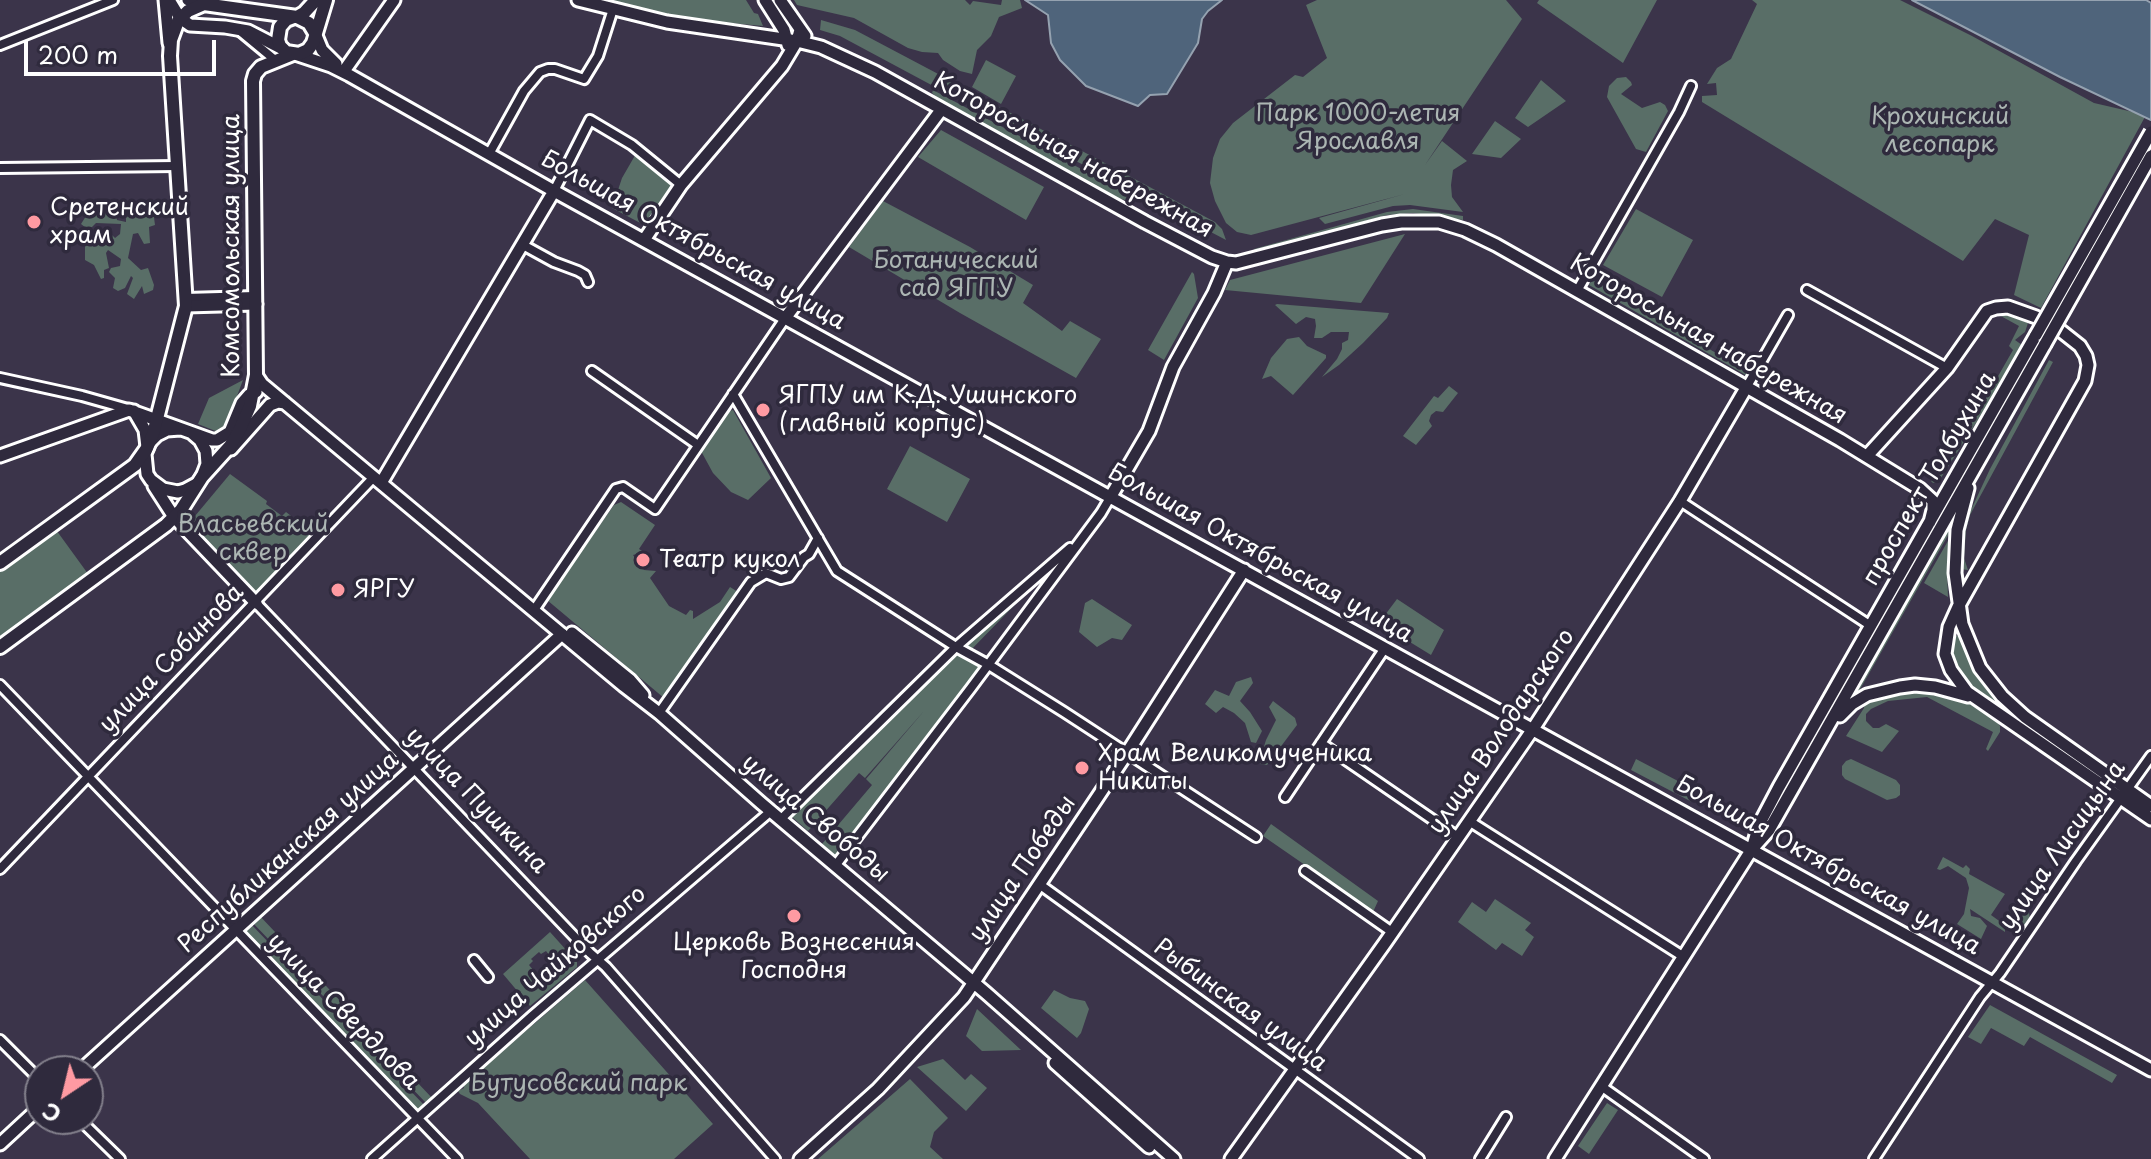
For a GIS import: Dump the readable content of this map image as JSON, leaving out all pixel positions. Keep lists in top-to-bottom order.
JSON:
{
  "streets": {
    "main road": [
      "Которосльная набережная",
      "Большая Октябрьская улица",
      "Комсомольская улица",
      "проспект Толбухина",
      "улица Собинова",
      "улица Володарского",
      "улица Пушкина",
      "улица Свободы",
      "Республиканская улица",
      "улица Победы",
      "улица Чайковского"
    ],
    "street": ["улица Лисицына", "Рыбинская улица", "улица Свердлова"]
  },
  "crossings": [
    ["Которосльная набережная", "улица Володарского"],
    ["Которосльная набережная", "улица Чайковского"],
    ["Большая Октябрьская улица", "Комсомольская улица"],
    ["Большая Октябрьская улица", "проспект Толбухина"],
    ["Большая Октябрьская улица", "улица Собинова"],
    ["Большая Октябрьская улица", "улица Володарского"],
    ["Большая Октябрьская улица", "улица Лисицына"],
    ["Большая Октябрьская улица", "улица Победы"],
    ["Большая Октябрьская улица", "улица Чайковского"],
    ["Комсомольская улица", "улица Пушкина"],
    ["Комсомольская улица", "улица Свободы"],
    ["улица Собинова", "улица Пушкина"],
    ["улица Собинова", "улица Свободы"],
    ["улица Собинова", "улица Свердлова"],
    ["улица Володарского", "Рыбинская улица"],
    ["улица Пушкина", "Республиканская улица"],
    ["улица Пушкина", "улица Чайковского"],
    ["улица Свободы", "Республиканская улица"],
    ["улица Свободы", "улица Победы"],
    ["улица Свободы", "улица Чайковского"],
    ["Республиканская улица", "улица Свердлова"],
    ["улица Победы", "Рыбинская улица"],
    ["улица Чайковского", "улица Свердлова"]
  ],
  "parks": [
    "Парк 1000-летия Ярославля",
    "Крохинский лесопарк",
    "Ботанический сад ЯГПУ",
    "Власьевский сквер",
    "Бутусовский парк"
  ],
  "places": [
    "Сретенский храм",
    "ЯГПУ им К.Д. Ушинского (главный корпус)",
    "Театр кукол",
    "ЯРГУ",
    "Храм Великомученика Никиты",
    "Церковь Вознесения Господня"
  ],
  "scale_bar": "200 m",
  "north": "bottom left"
}
